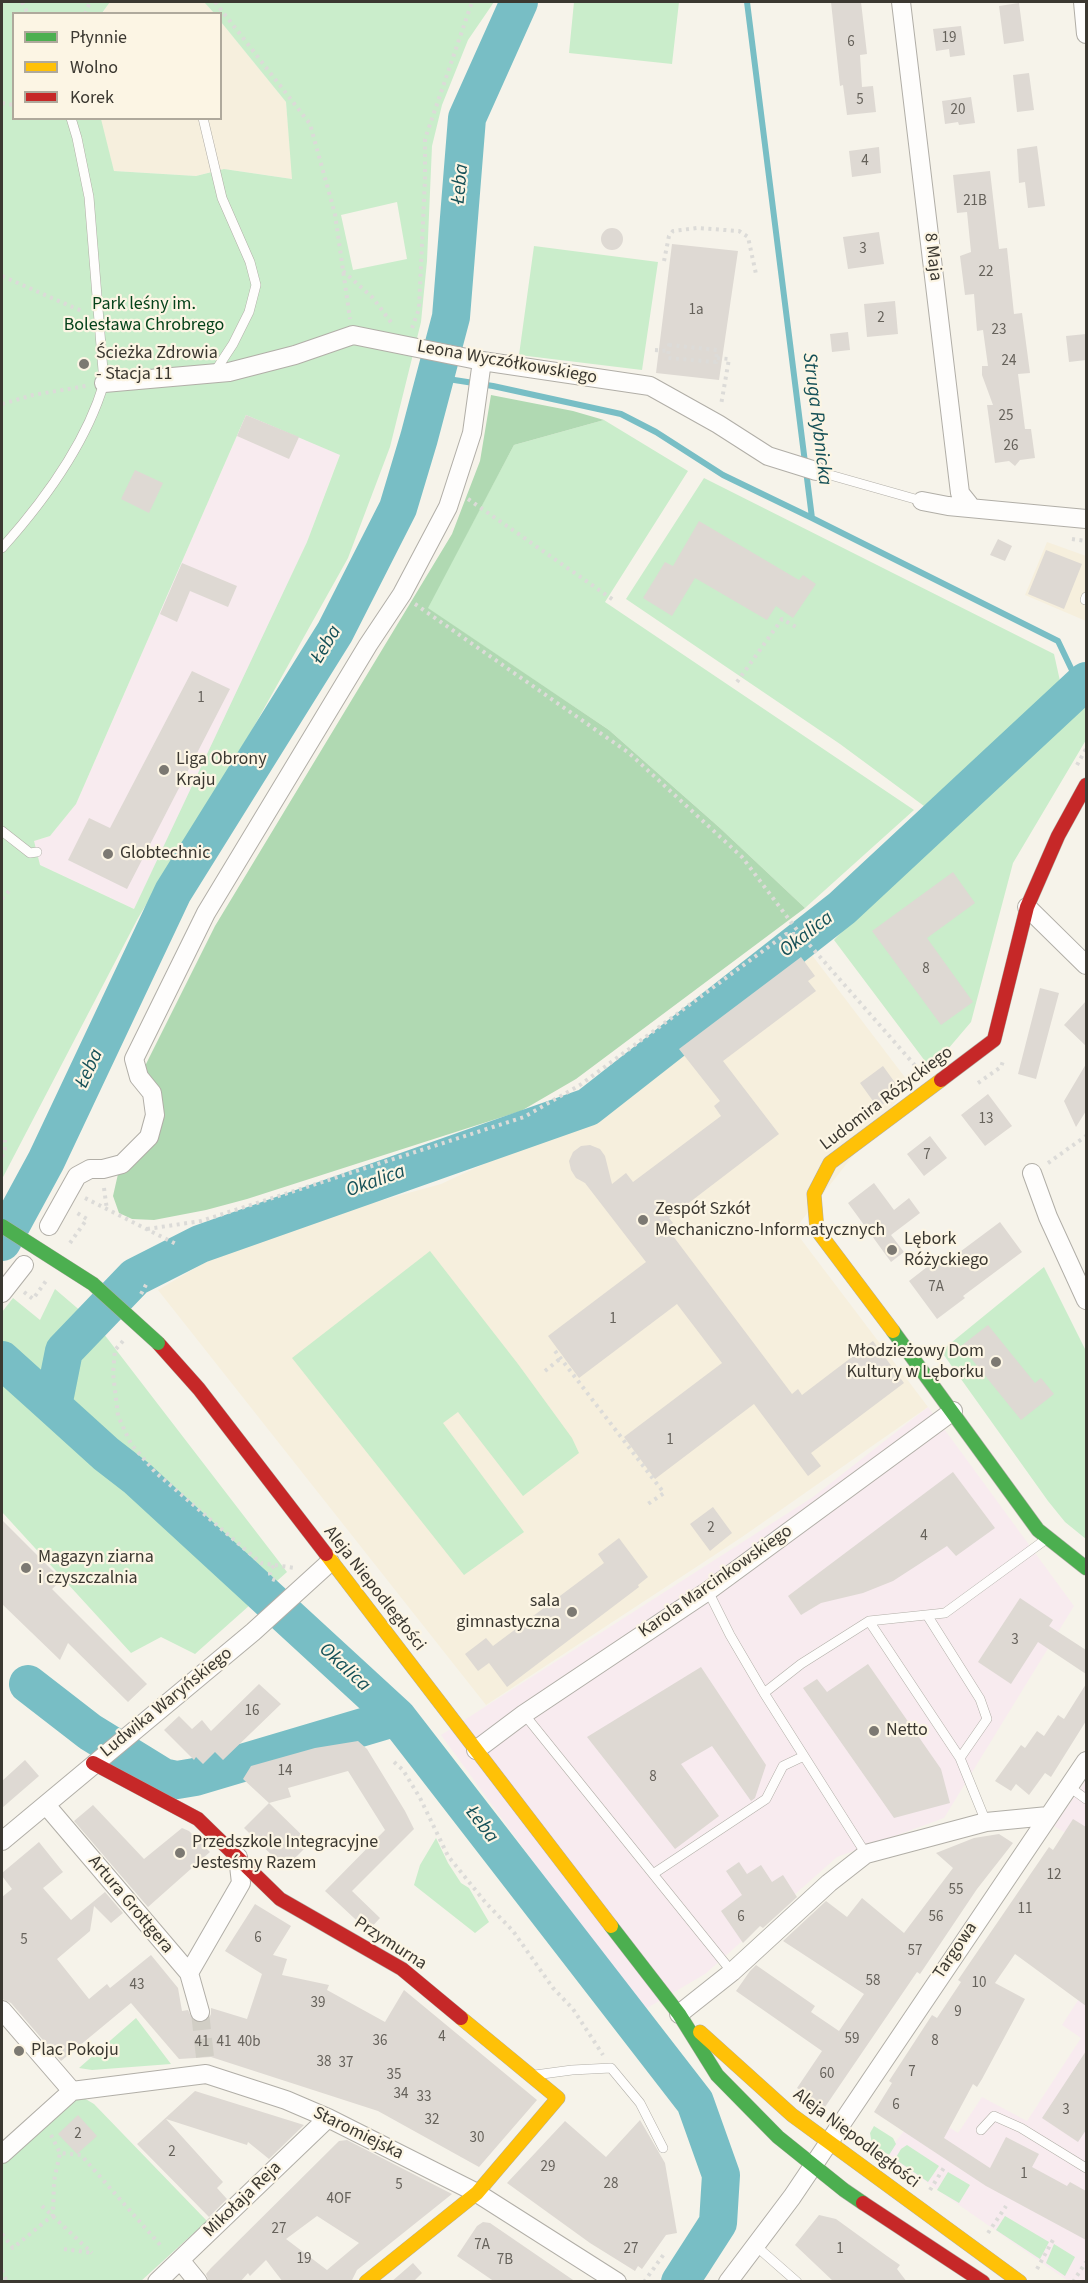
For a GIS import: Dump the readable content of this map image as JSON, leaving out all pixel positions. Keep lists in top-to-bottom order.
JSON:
{
  "streets": {
    "main road": ["Ludomira Różyckiego", "Aleja Niepodległości", "Przymurna"],
    "street": [
      "8 Maja",
      "Leona Wyczółkowskiego",
      "Karola Marcinkowskiego",
      "Ludwika Waryńskiego",
      "Artura Grottgera",
      "Targowa",
      "Staromiejska",
      "Mikołaja Reja"
    ]
  },
  "crossings": [
    ["8 Maja", "Leona Wyczółkowskiego"],
    ["Ludomira Różyckiego", "Karola Marcinkowskiego"],
    ["Karola Marcinkowskiego", "Aleja Niepodległości"],
    ["Aleja Niepodległości", "Ludwika Waryńskiego"],
    ["Aleja Niepodległości", "Targowa"],
    ["Ludwika Waryńskiego", "Artura Grottgera"],
    ["Ludwika Waryńskiego", "Przymurna"],
    ["Przymurna", "Staromiejska"],
    ["Staromiejska", "Mikołaja Reja"]
  ],
  "water": ["Łeba", "Struga Rybnicka", "Okalica"],
  "parks": ["Park leśny im. Bolesława Chrobrego"],
  "places": [
    "Ścieżka Zdrowia - Stacja 11",
    "Liga Obrony Kraju",
    "Globtechnic",
    "Zespół Szkół Mechaniczno-Informatycznych",
    "Lębork Różyckiego",
    "Młodzieżowy Dom Kultury w Lęborku",
    "Magazyn ziarna i czyszczalnia",
    "sala gimnastyczna",
    "Netto",
    "Przedszkole Integracyjne Jesteśmy Razem",
    "Plac Pokoju"
  ],
  "house_numbers": [
    "19",
    "6",
    "5",
    "20",
    "4",
    "21B",
    "3",
    "22",
    "1a",
    "2",
    "23",
    "24",
    "25",
    "26",
    "1",
    "8",
    "13",
    "7",
    "7A",
    "1",
    "1",
    "2",
    "4",
    "3",
    "16",
    "14",
    "8",
    "12",
    "55",
    "11",
    "6",
    "56",
    "6",
    "5",
    "57",
    "58",
    "10",
    "43",
    "39",
    "9",
    "4",
    "59",
    "36",
    "8",
    "41",
    "41",
    "40b",
    "38",
    "37",
    "7",
    "60",
    "35",
    "34",
    "33",
    "6",
    "3",
    "32",
    "2",
    "30",
    "2",
    "29",
    "1",
    "28",
    "5",
    "4OF",
    "27",
    "7A",
    "27",
    "1",
    "19",
    "7B"
  ],
  "legend": ["Płynnie", "Wolno", "Korek"]
}
